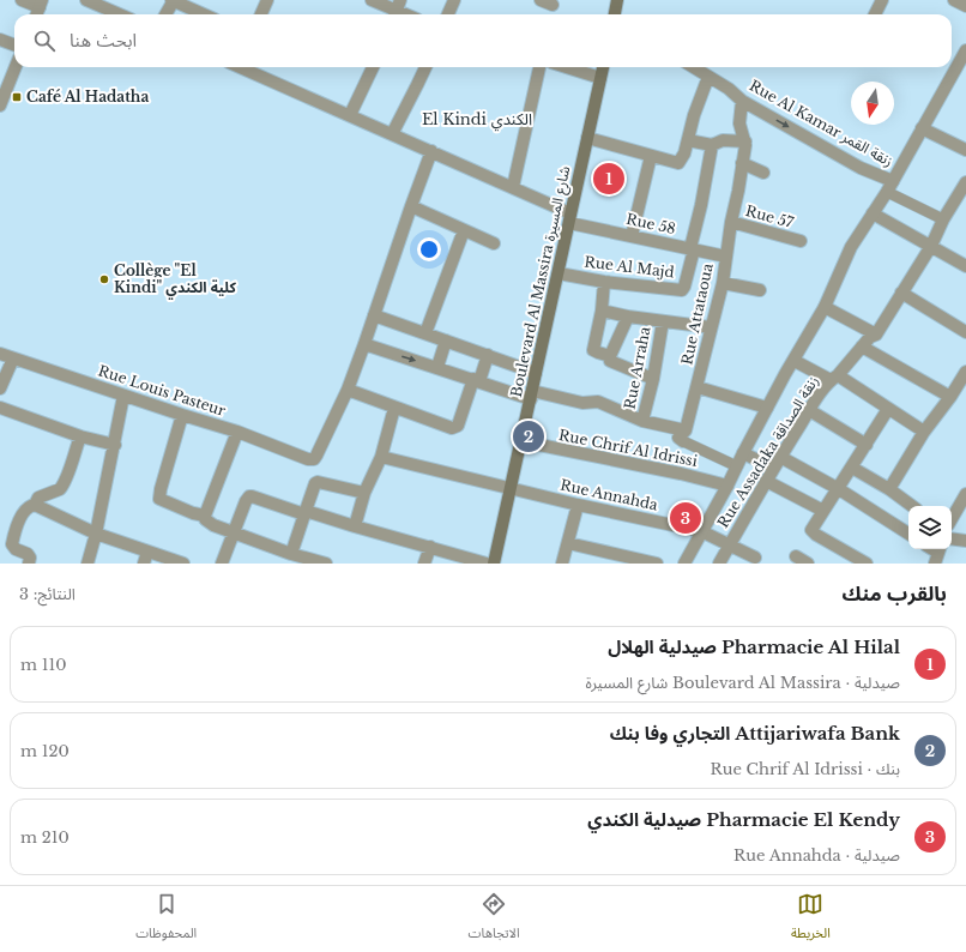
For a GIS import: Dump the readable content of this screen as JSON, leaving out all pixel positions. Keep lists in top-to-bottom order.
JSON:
{
  "streets": {
    "main road": ["Boulevard Al Massira شارع المسيرة"],
    "street": [
      "Rue Al Kamar زنقة القمر",
      "Rue 57",
      "Rue 58",
      "Rue Al Majd",
      "Rue Attataoua",
      "Rue Arraha",
      "Rue Louis Pasteur",
      "Rue Chrif Al Idrissi",
      "Rue Assadaka زنقة الصداقة",
      "Rue Annahda"
    ]
  },
  "crossings": [
    ["Rue Al Kamar زنقة القمر", "Rue Attataoua"],
    ["Rue 57", "Rue Attataoua"],
    ["Rue 58", "Rue Al Majd"],
    ["Rue 58", "Boulevard Al Massira شارع المسيرة"],
    ["Rue 58", "Rue Attataoua"],
    ["Rue Al Majd", "Boulevard Al Massira شارع المسيرة"],
    ["Boulevard Al Massira شارع المسيرة", "Rue Arraha"],
    ["Boulevard Al Massira شارع المسيرة", "Rue Chrif Al Idrissi"],
    ["Boulevard Al Massira شارع المسيرة", "Rue Annahda"],
    ["Rue Attataoua", "Rue Arraha"],
    ["Rue Assadaka زنقة الصداقة", "Rue Annahda"]
  ],
  "one_way": ["Rue Al Kamar زنقة القمر"],
  "districts": ["El Kindi الكندي"],
  "places": {
    "transit": ["Café Al Hadatha"],
    "other": ["Collège \"El Kindi\" كلية الكندي"]
  },
  "north": "bottom",
  "page": {
    "search": "ابحث هنا",
    "pins": ["1", "2", "3"],
    "heading": ["بالقرب منك", "النتائج: 3"],
    "list": [
      {
        "mark": "1",
        "name": "Pharmacie Al Hilal صيدلية الهلال",
        "note": "صيدلية · Boulevard Al Massira شارع المسيرة",
        "value": "110 m"
      },
      {
        "mark": "2",
        "name": "Attijariwafa Bank التجاري وفا بنك",
        "note": "بنك · Rue Chrif Al Idrissi",
        "value": "120 m"
      },
      {
        "mark": "3",
        "name": "Pharmacie El Kendy صيدلية الكندي",
        "note": "صيدلية · Rue Annahda",
        "value": "210 m"
      }
    ],
    "nav": ["الخريطة", "الاتجاهات", "المحفوظات"]
  }
}
